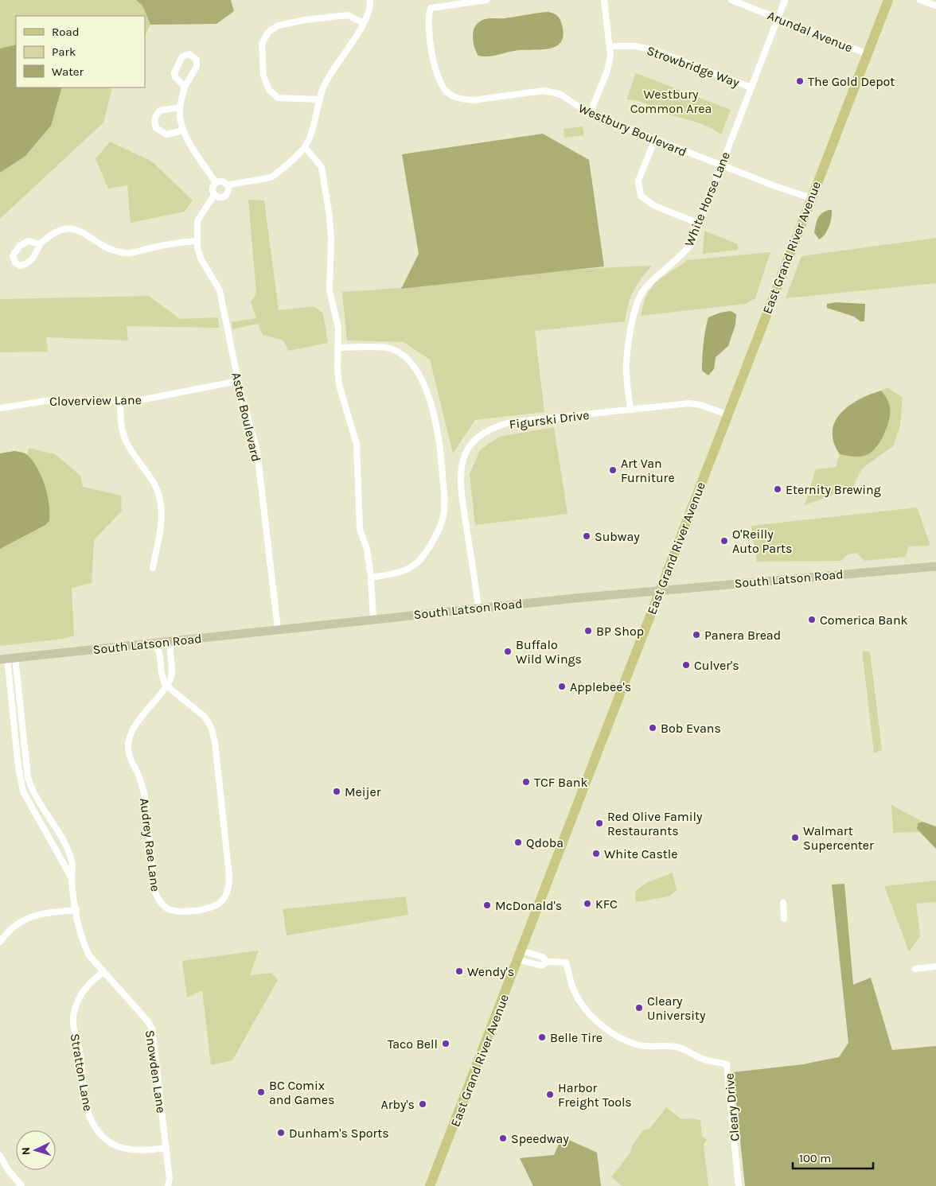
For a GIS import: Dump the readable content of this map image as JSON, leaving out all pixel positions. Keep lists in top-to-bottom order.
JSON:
{
  "streets": {
    "main road": ["East Grand River Avenue", "South Latson Road"],
    "street": [
      "Arundal Avenue",
      "Strowbridge Way",
      "Westbury Boulevard",
      "White Horse Lane",
      "Cloverview Lane",
      "Aster Boulevard",
      "Figurski Drive",
      "Audrey Rae Lane",
      "Snowden Lane",
      "Stratton Lane",
      "Cleary Drive"
    ]
  },
  "crossings": [
    ["Arundal Avenue", "White Horse Lane"],
    ["Arundal Avenue", "East Grand River Avenue"],
    ["Strowbridge Way", "White Horse Lane"],
    ["Westbury Boulevard", "White Horse Lane"],
    ["Westbury Boulevard", "East Grand River Avenue"],
    ["White Horse Lane", "Figurski Drive"],
    ["East Grand River Avenue", "Figurski Drive"],
    ["East Grand River Avenue", "South Latson Road"],
    ["East Grand River Avenue", "Cleary Drive"],
    ["Cloverview Lane", "Aster Boulevard"],
    ["Aster Boulevard", "South Latson Road"],
    ["Figurski Drive", "South Latson Road"],
    ["South Latson Road", "Audrey Rae Lane"],
    ["South Latson Road", "Snowden Lane"],
    ["Snowden Lane", "Stratton Lane"]
  ],
  "parks": ["Westbury Common Area"],
  "places": [
    "The Gold Depot",
    "Art Van Furniture",
    "Eternity Brewing",
    "Subway",
    "O'Reilly Auto Parts",
    "Comerica Bank",
    "BP Shop",
    "Panera Bread",
    "Buffalo Wild Wings",
    "Culver's",
    "Applebee's",
    "Bob Evans",
    "TCF Bank",
    "Meijer",
    "Red Olive Family Restaurants",
    "Walmart Supercenter",
    "Qdoba",
    "White Castle",
    "KFC",
    "McDonald's",
    "Wendy's",
    "Cleary University",
    "Belle Tire",
    "Taco Bell",
    "BC Comix and Games",
    "Harbor Freight Tools",
    "Arby's",
    "Dunham's Sports",
    "Speedway"
  ],
  "legend": ["Road", "Park", "Water"],
  "scale_bar": "100 m",
  "north": "left"
}
